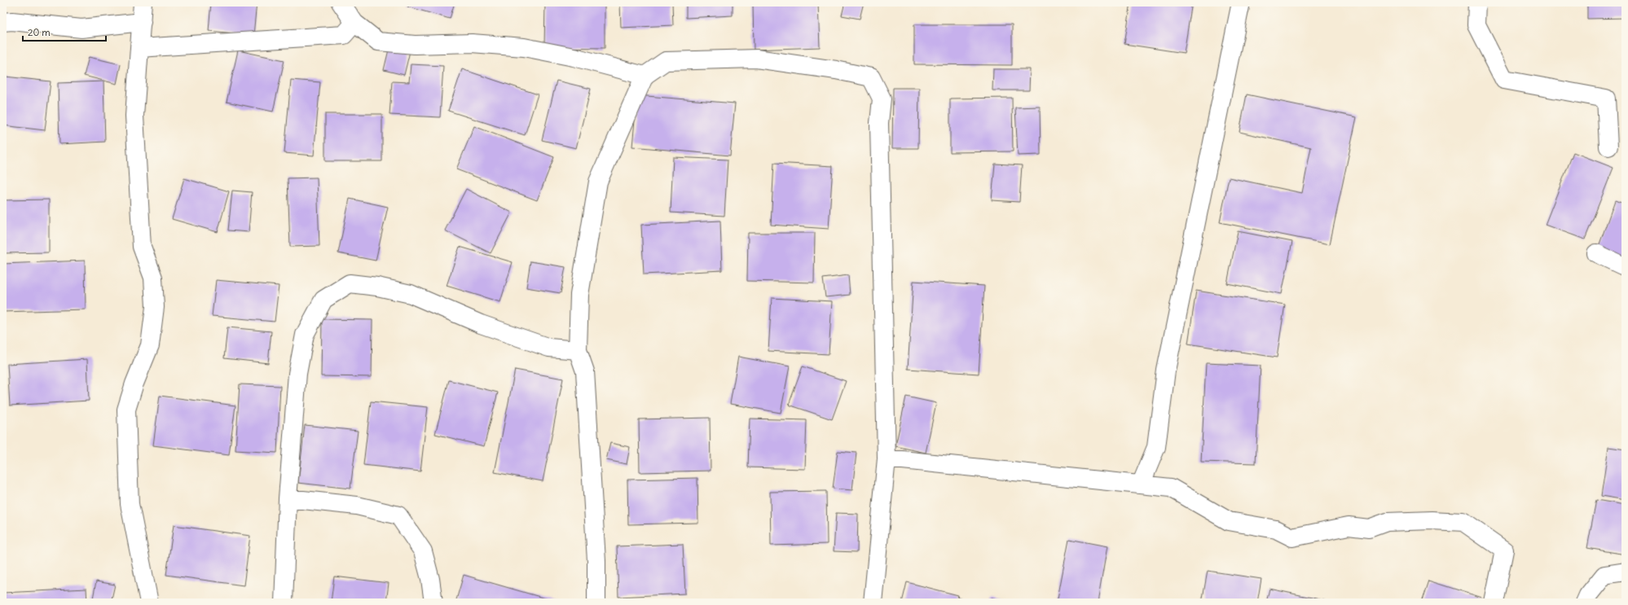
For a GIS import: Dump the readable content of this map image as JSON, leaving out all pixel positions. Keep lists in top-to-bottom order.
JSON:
{
  "scale_bar": "20 m"
}
